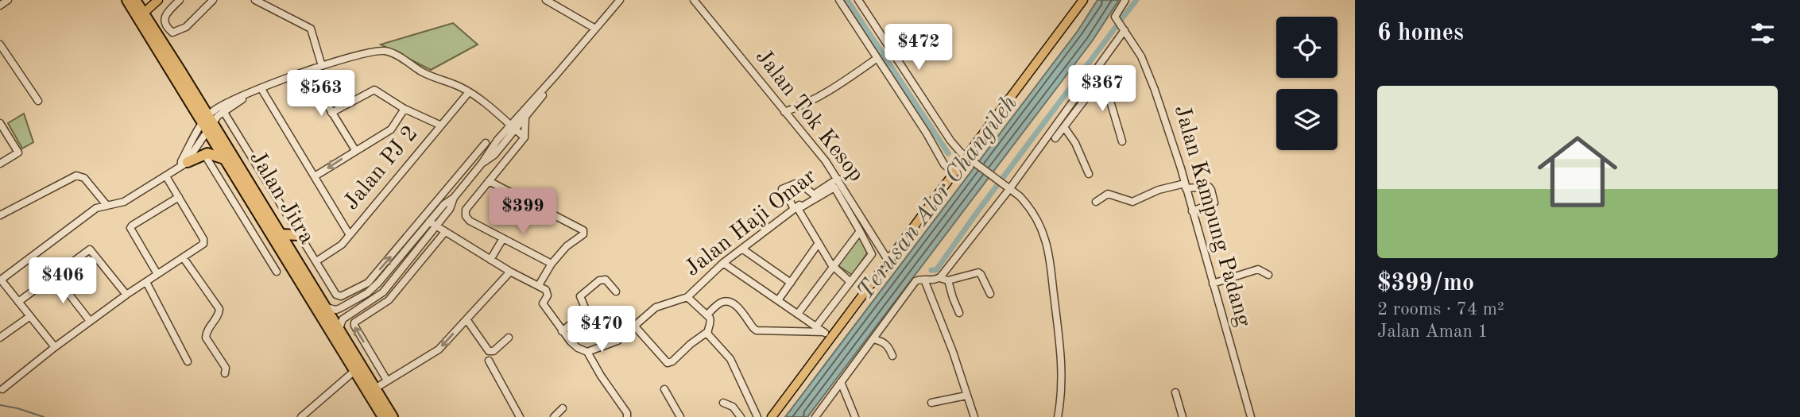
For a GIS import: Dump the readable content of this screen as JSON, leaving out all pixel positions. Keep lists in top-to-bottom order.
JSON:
{
  "streets": {
    "highway": ["Jalan Jitra"],
    "street": [
      "Jalan Tok Kesop",
      "Jalan PJ 2",
      "Jalan Kampung Padang",
      "Jalan Haji Omar"
    ]
  },
  "crossings": [
    ["Jalan Tok Kesop", "Jalan Haji Omar"]
  ],
  "water": ["Terusan Alor Changileh"],
  "page": {
    "heading": "6 homes",
    "price": [
      "$472",
      "$367",
      "$563",
      "$399",
      "$406",
      "$470"
    ],
    "list": [
      {
        "name": "$399/mo",
        "note": "2 rooms · 74 m² · Jalan Aman 1"
      }
    ]
  }
}
